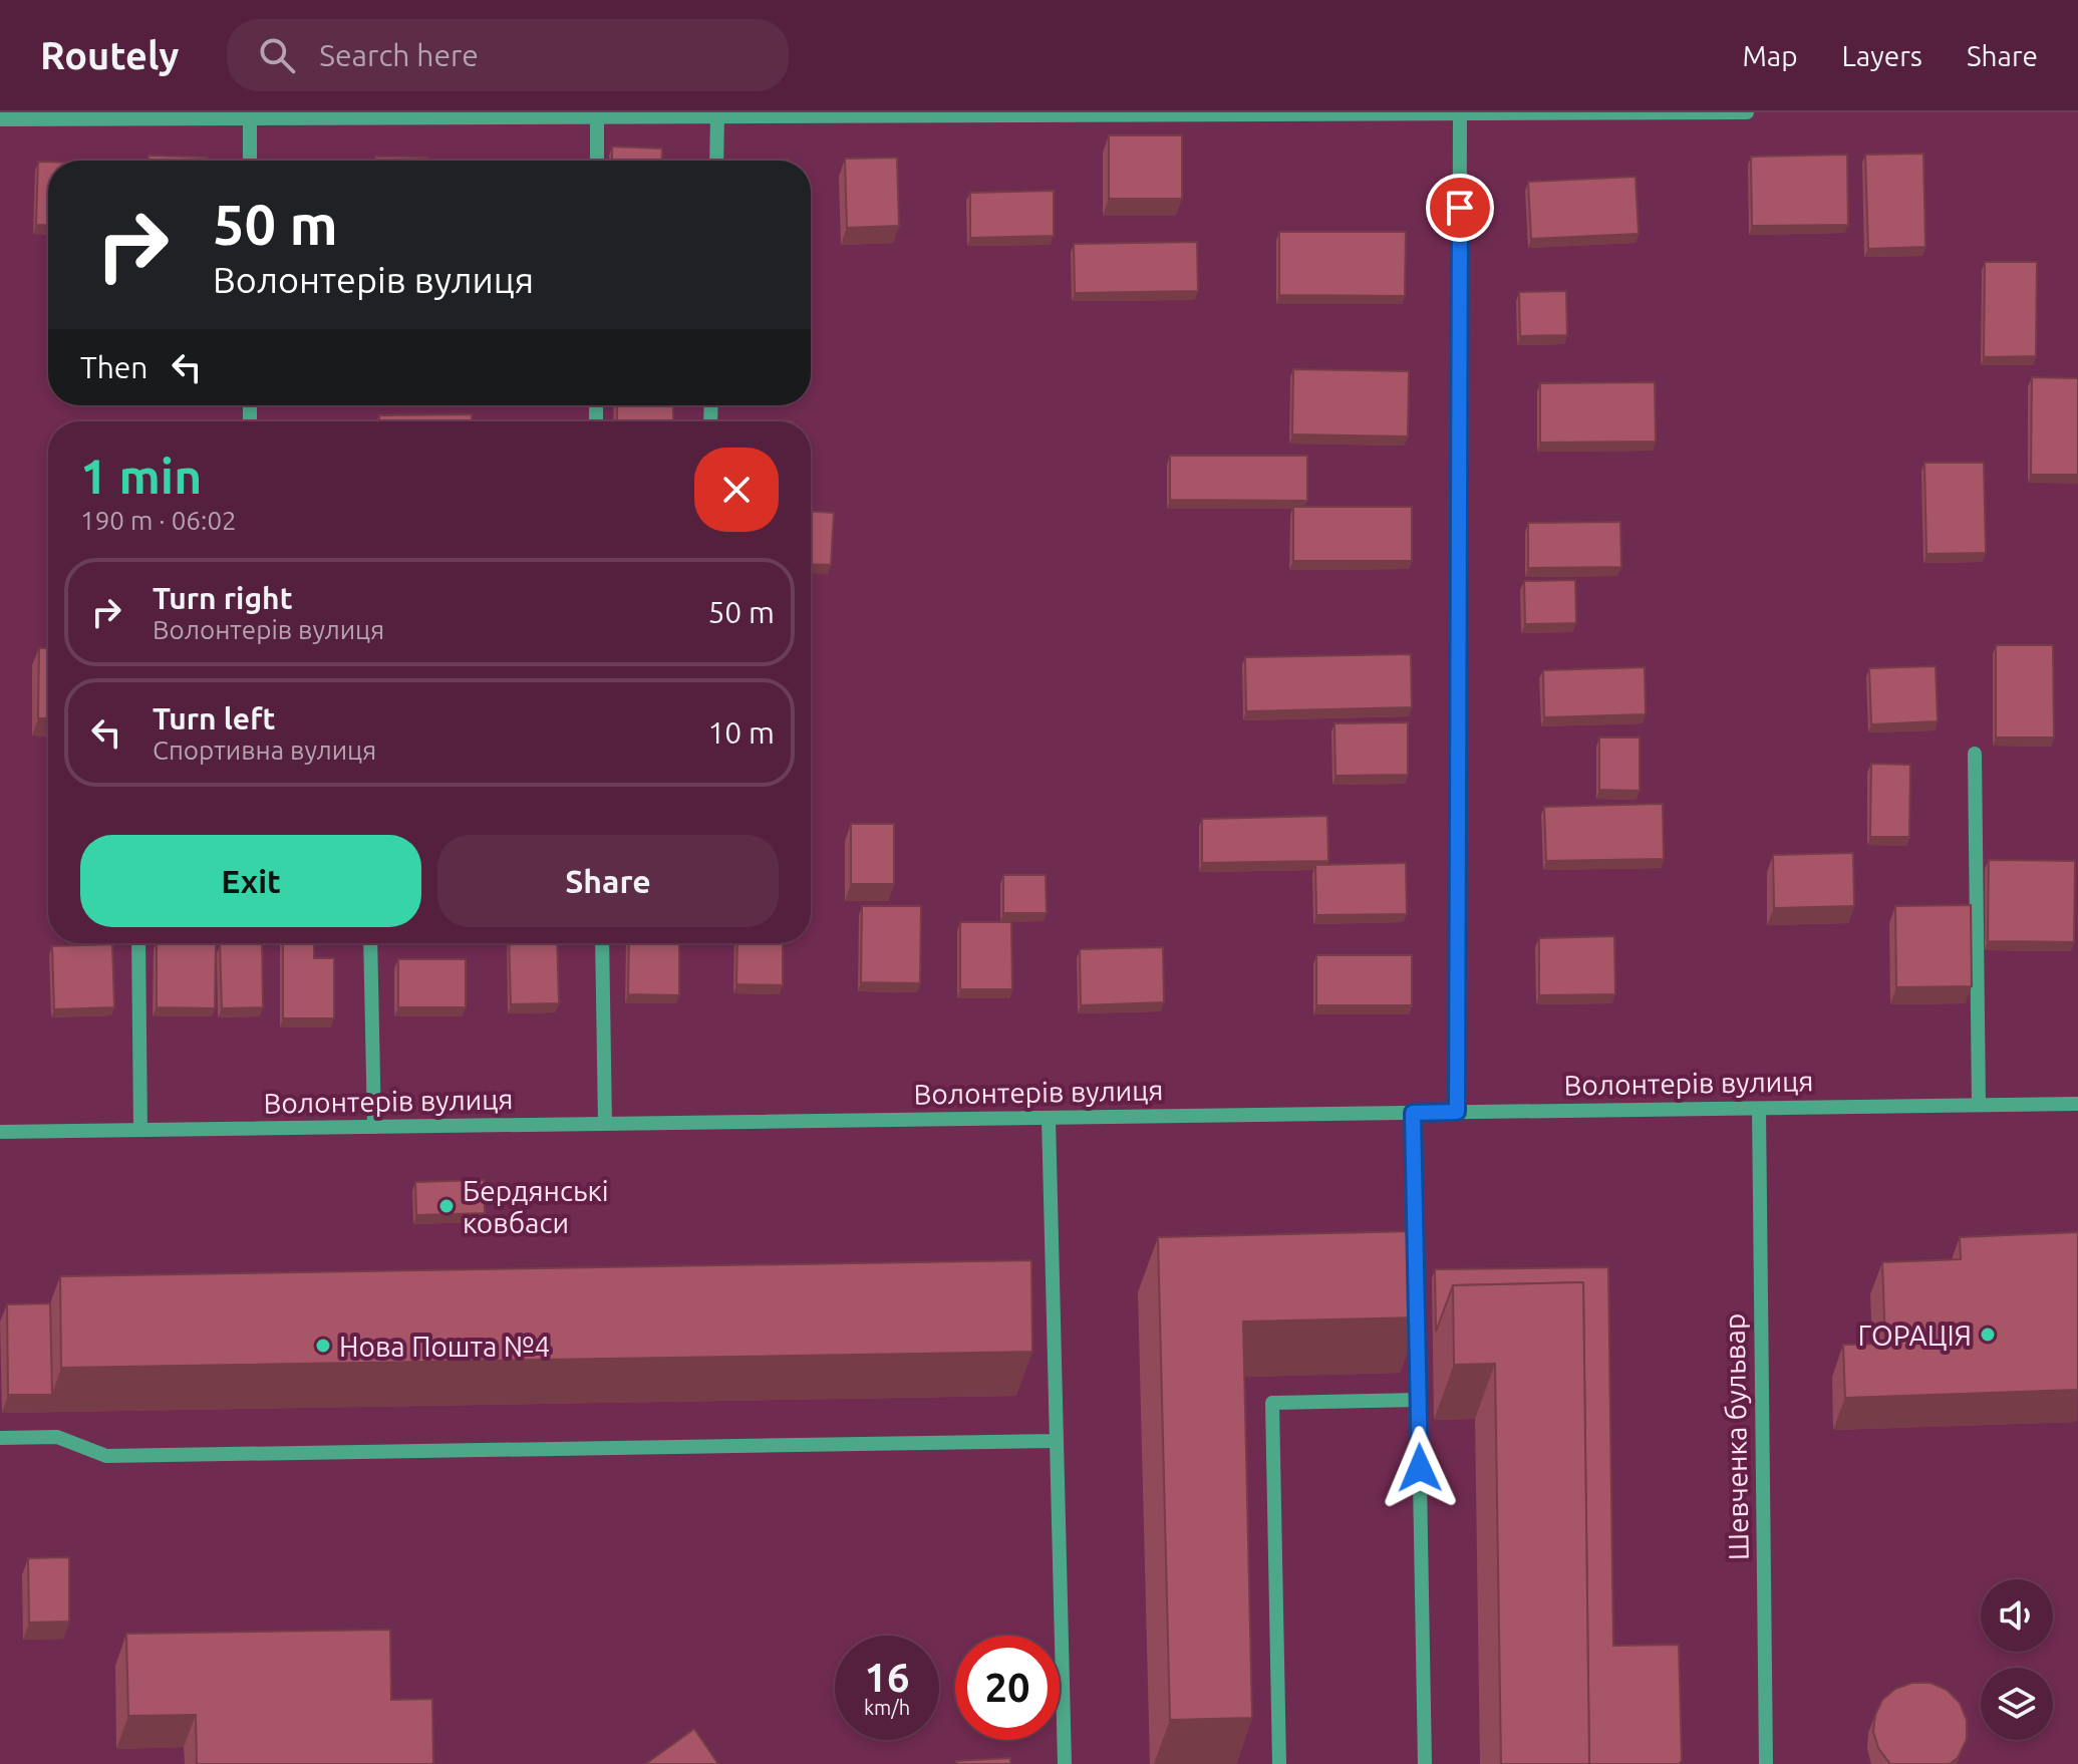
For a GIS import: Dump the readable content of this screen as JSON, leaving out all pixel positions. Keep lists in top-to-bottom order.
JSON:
{
  "streets": {
    "street": ["Волонтерів вулиця", "Шевченка бульвар"]
  },
  "crossings": [
    ["Волонтерів вулиця", "Шевченка бульвар"]
  ],
  "places": ["Бердянські ковбаси", "ГОРАЦІЯ", "Нова Пошта №4"],
  "page": {
    "header": "Routely",
    "search": "Search here",
    "nav": ["Map", "Layers", "Share"],
    "turn": ["50 m", "Волонтерів вулиця"],
    "then": "Then",
    "heading": ["1 min", "190 m · 06:02"],
    "list": [
      {
        "name": "Turn right",
        "note": "Волонтерів вулиця",
        "value": "50 m"
      },
      {
        "name": "Turn left",
        "note": "Спортивна вулиця",
        "value": "10 m"
      }
    ],
    "buttons": ["Exit", "Share"],
    "speed": "16 km/h",
    "limit": "20"
  }
}
